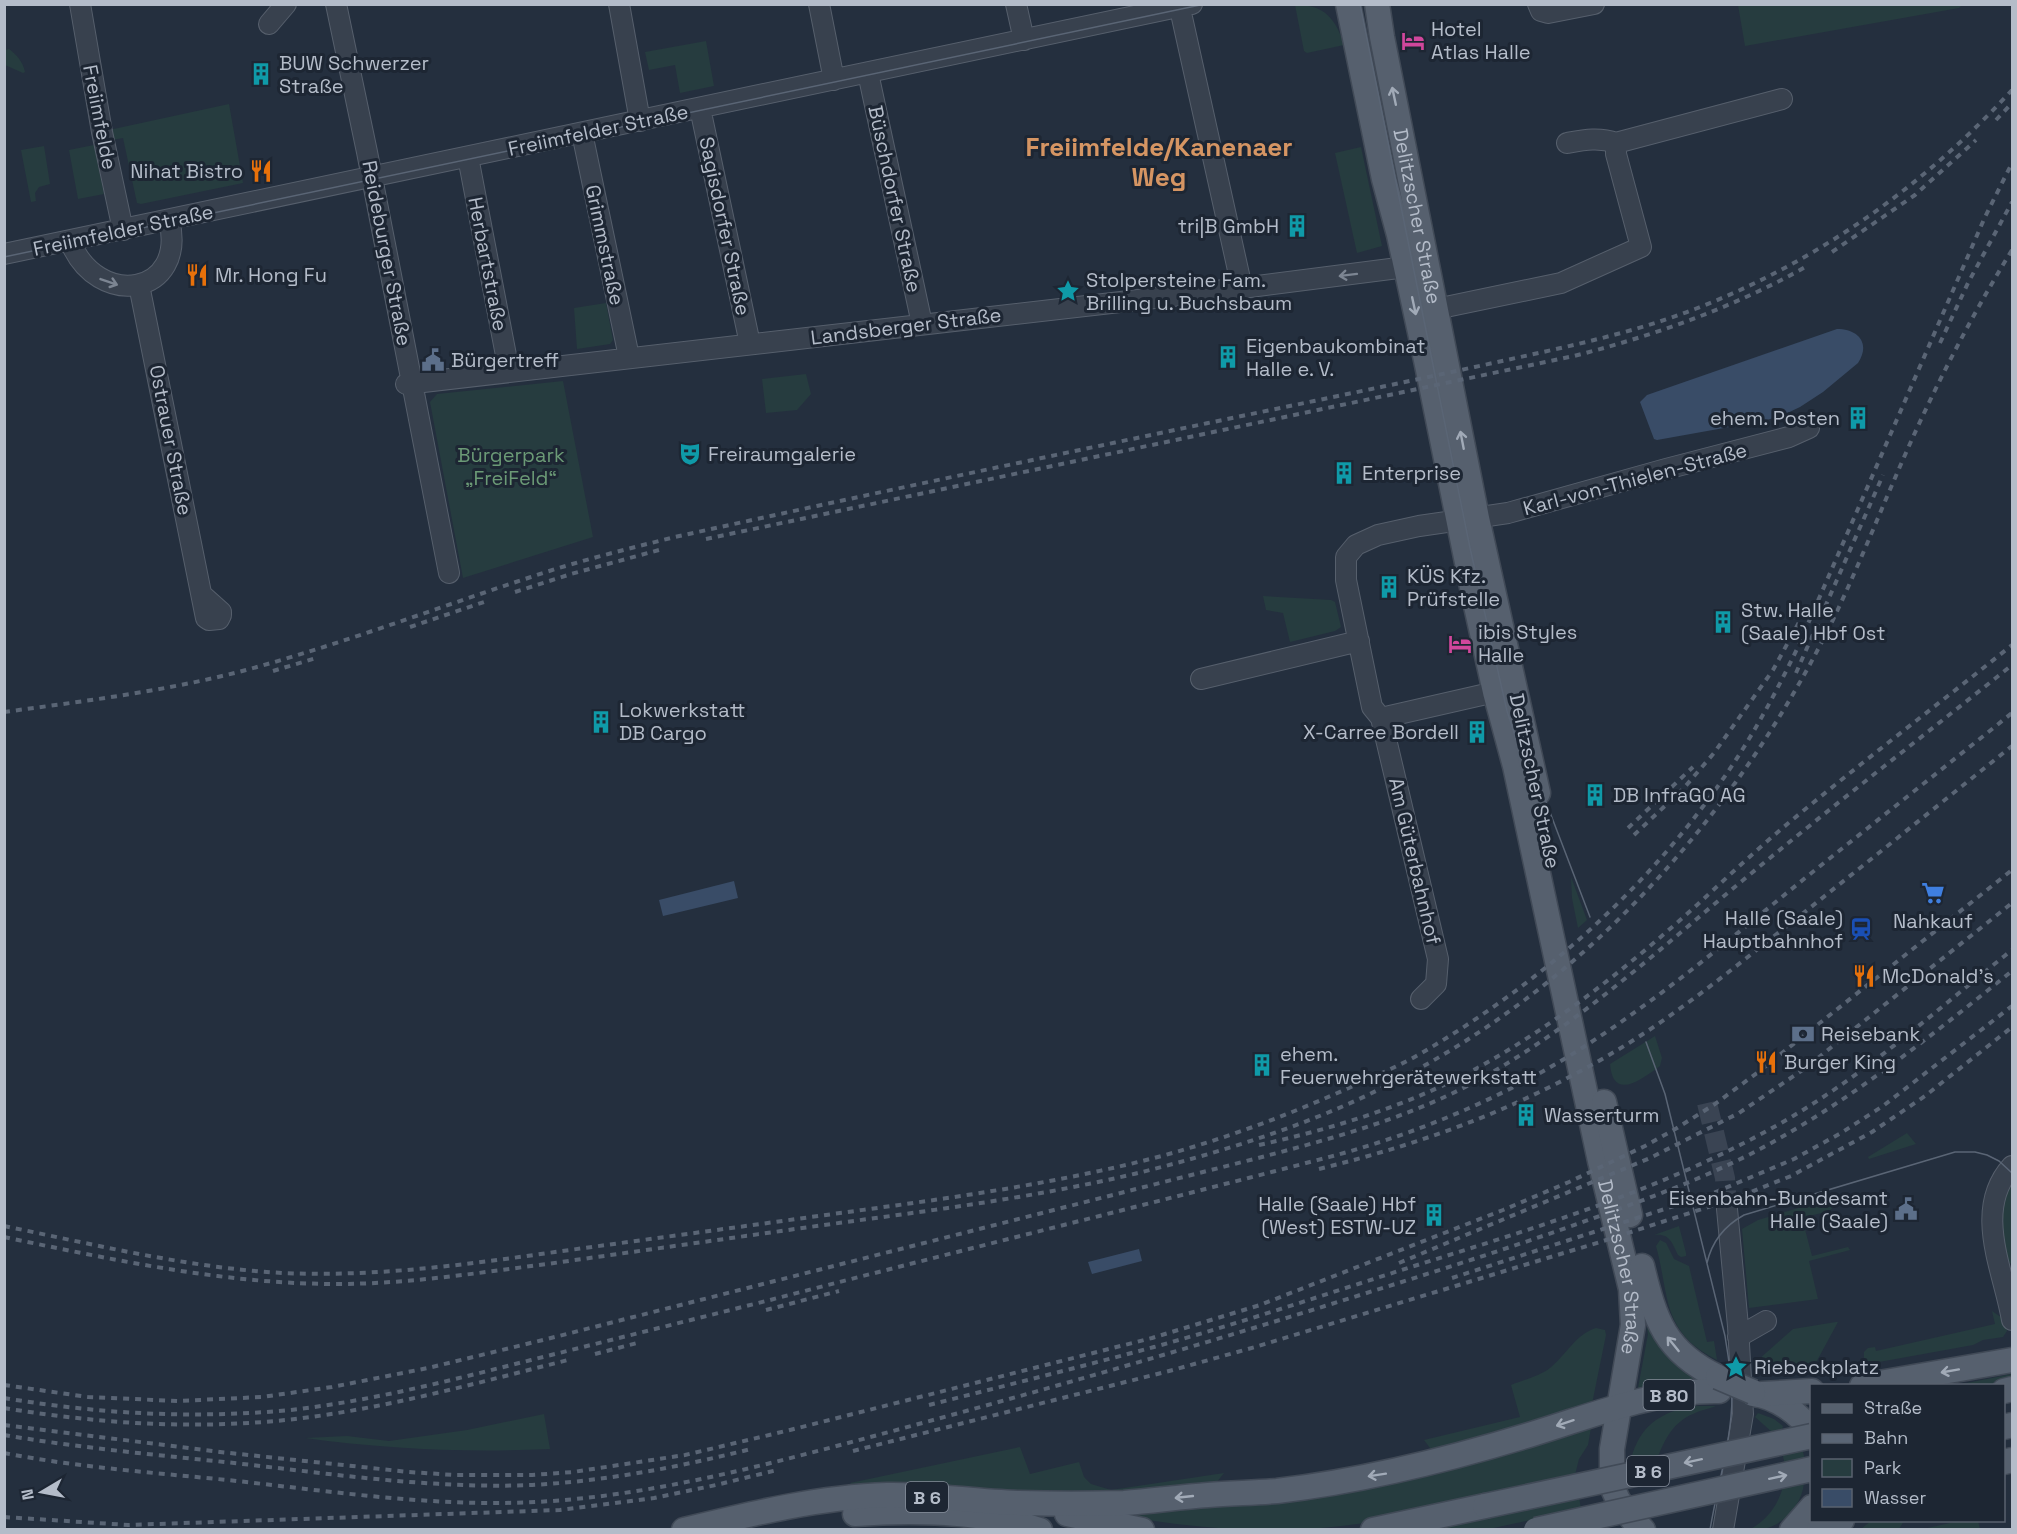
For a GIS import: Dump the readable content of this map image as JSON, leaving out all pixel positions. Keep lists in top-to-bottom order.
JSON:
{
  "streets": {
    "main road": ["Delitzscher Straße", "B 80", "B 6"],
    "street": [
      "Freiimfelde",
      "Freiimfelder Straße",
      "Büschdorfer Straße",
      "Sagisdorfer Straße",
      "Grimmstraße",
      "Reideburger Straße",
      "Herbartstraße",
      "Landsberger Straße",
      "Ostrauer Straße",
      "Karl-von-Thielen-Straße",
      "Am Güterbahnhof"
    ]
  },
  "crossings": [
    ["Freiimfelde", "Freiimfelder Straße"],
    ["Freiimfelder Straße", "Büschdorfer Straße"],
    ["Freiimfelder Straße", "Sagisdorfer Straße"],
    ["Freiimfelder Straße", "Grimmstraße"],
    ["Freiimfelder Straße", "Reideburger Straße"],
    ["Freiimfelder Straße", "Herbartstraße"],
    ["Büschdorfer Straße", "Landsberger Straße"],
    ["Delitzscher Straße", "Landsberger Straße"],
    ["Delitzscher Straße", "Karl-von-Thielen-Straße"],
    ["Delitzscher Straße", "Am Güterbahnhof"],
    ["Delitzscher Straße", "B 80"],
    ["Sagisdorfer Straße", "Landsberger Straße"],
    ["Grimmstraße", "Landsberger Straße"],
    ["Reideburger Straße", "Landsberger Straße"],
    ["Herbartstraße", "Landsberger Straße"],
    ["Karl-von-Thielen-Straße", "Am Güterbahnhof"]
  ],
  "districts": ["Freiimfelde/Kanenaer Weg"],
  "parks": ["Bürgerpark „FreiFeld“"],
  "places": {
    "hotel": ["Hotel Atlas Halle", "ibis Styles Halle"],
    "building": [
      "BUW Schwerzer Straße",
      "tri|B GmbH",
      "Eigenbaukombinat Halle e. V.",
      "ehem. Posten",
      "Enterprise",
      "KÜS Kfz. Prüfstelle",
      "Stw. Halle (Saale) Hbf Ost",
      "Lokwerkstatt DB Cargo",
      "X-Carree Bordell",
      "DB InfraGO AG",
      "ehem. Feuerwehrgerätewerkstatt",
      "Wasserturm",
      "Halle (Saale) Hbf (West) ESTW-UZ"
    ],
    "restaurant": [
      "Nihat Bistro",
      "Mr. Hong Fu",
      "McDonald's",
      "Burger King"
    ],
    "place": ["Stolpersteine Fam. Brilling u. Buchsbaum", "Riebeckplatz"],
    "public building": ["Bürgertreff", "Eisenbahn-Bundesamt Halle (Saale)"],
    "theatre": ["Freiraumgalerie"],
    "supermarket": ["Nahkauf"],
    "station": ["Halle (Saale) Hauptbahnhof"],
    "bank": ["Reisebank"]
  },
  "legend": [
    "Straße",
    "Bahn",
    "Park",
    "Wasser"
  ],
  "north": "left"
}
